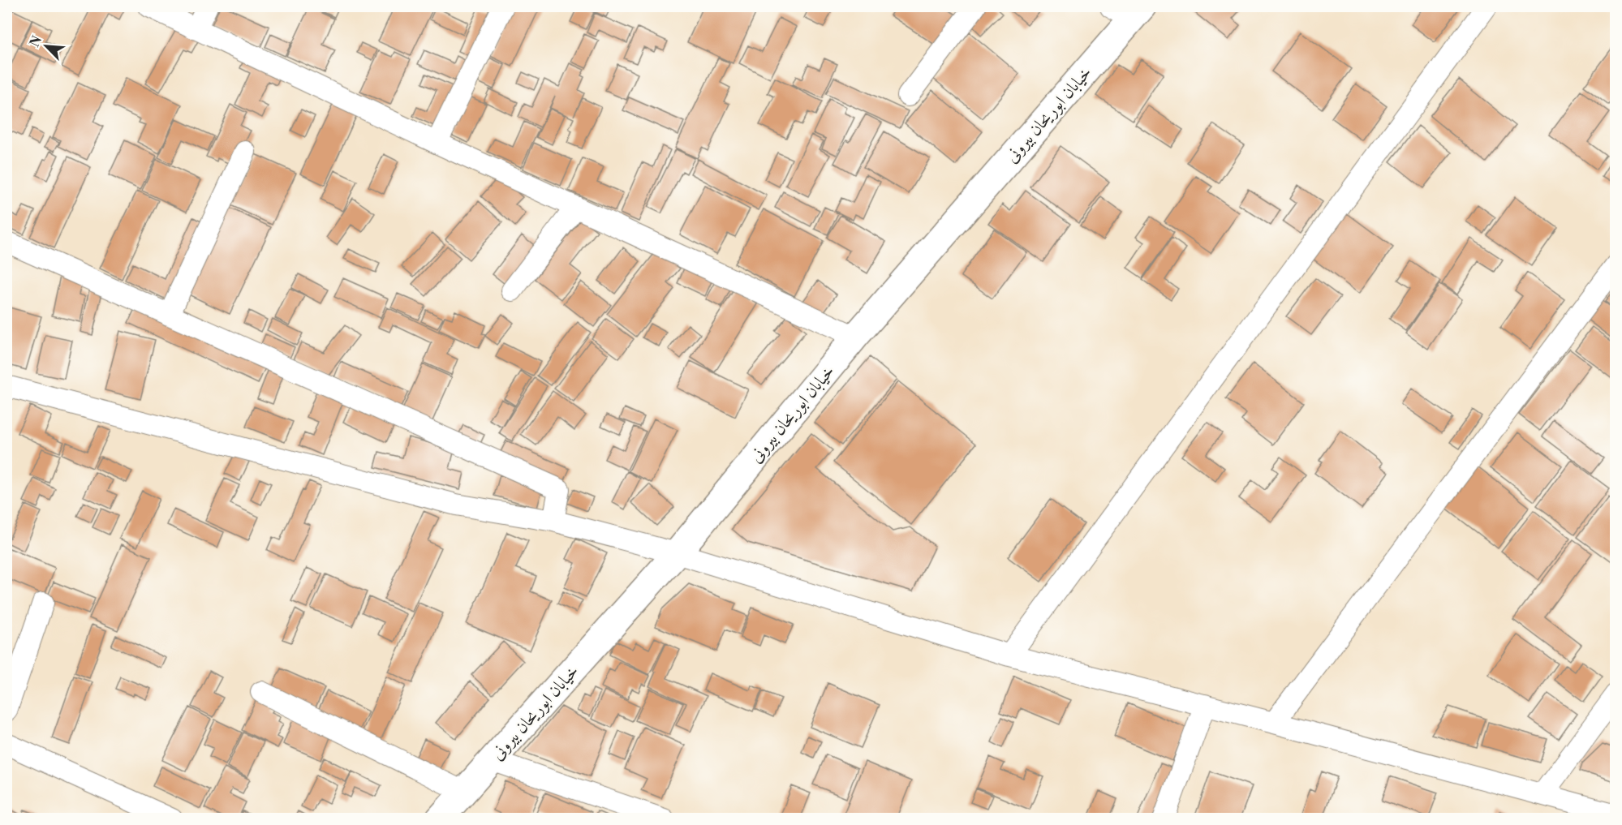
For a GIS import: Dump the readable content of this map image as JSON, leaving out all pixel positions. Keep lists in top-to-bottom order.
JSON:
{
  "streets": {
    "street": ["خیابان ابوریحان بیرونی"]
  },
  "north": "top left"
}
